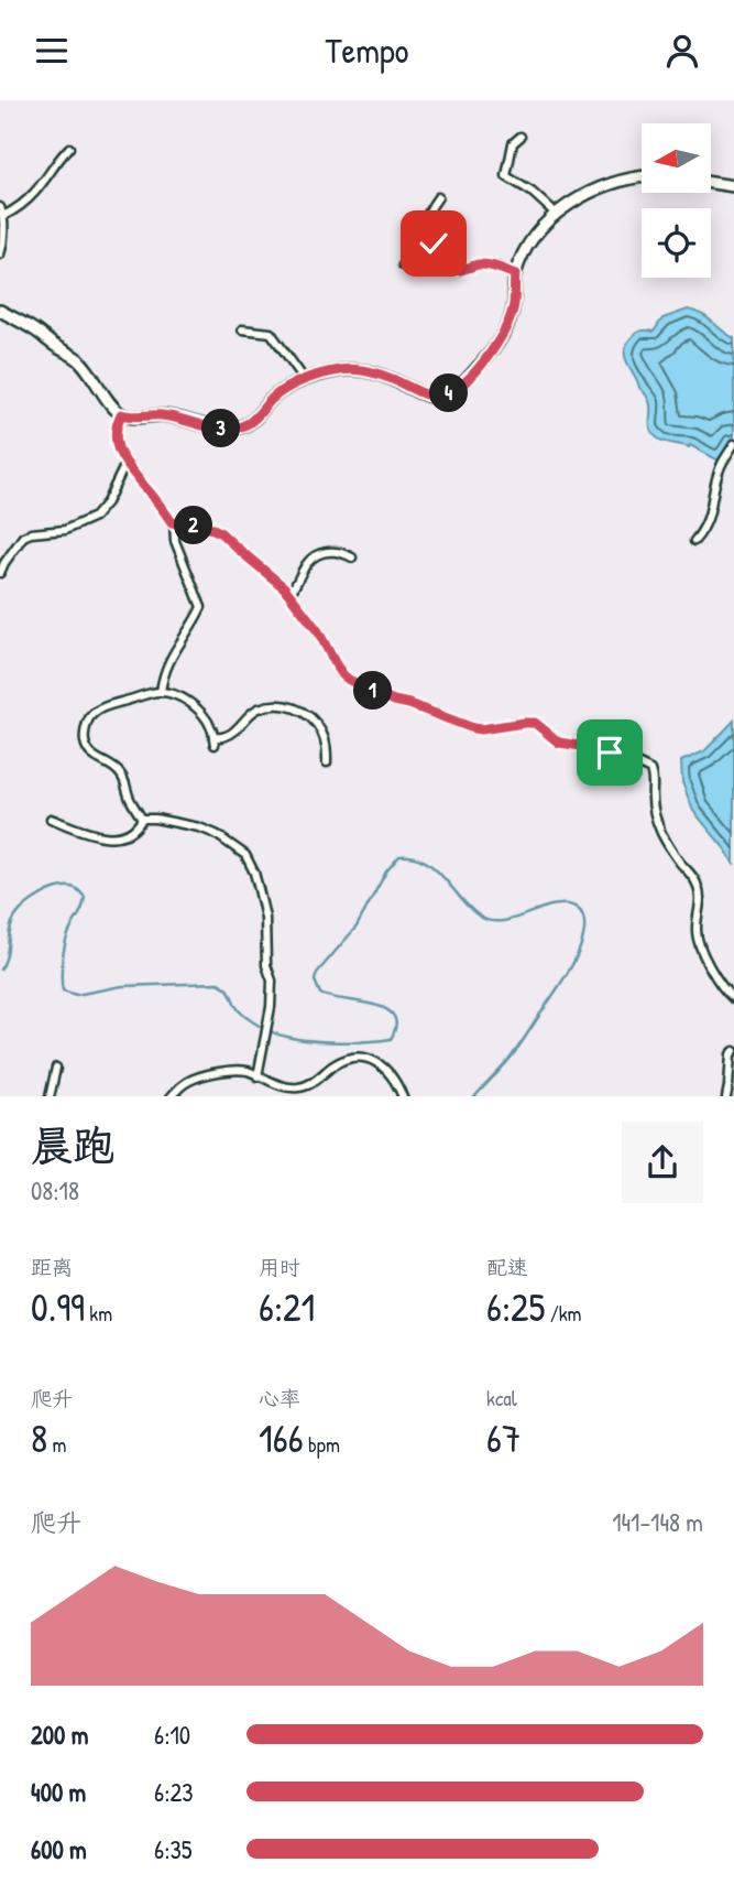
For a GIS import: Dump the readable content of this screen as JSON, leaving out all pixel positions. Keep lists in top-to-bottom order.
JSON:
{
  "north": "left",
  "page": {
    "header": "Tempo",
    "pins": [
      "4",
      "3",
      "2",
      "1"
    ],
    "heading": ["晨跑", "08:18"],
    "stats": [
      ["距离", "0.99 km"],
      ["用时", "6:21"],
      ["配速", "6:25 /km"],
      ["爬升", "8 m"],
      ["心率", "166 bpm"],
      ["kcal", "67"]
    ],
    "chart": ["爬升", "141–148 m"],
    "list": [
      {
        "name": "200 m",
        "note": "6:10"
      },
      {
        "name": "400 m",
        "note": "6:23"
      },
      {
        "name": "600 m",
        "note": "6:35"
      }
    ]
  }
}
